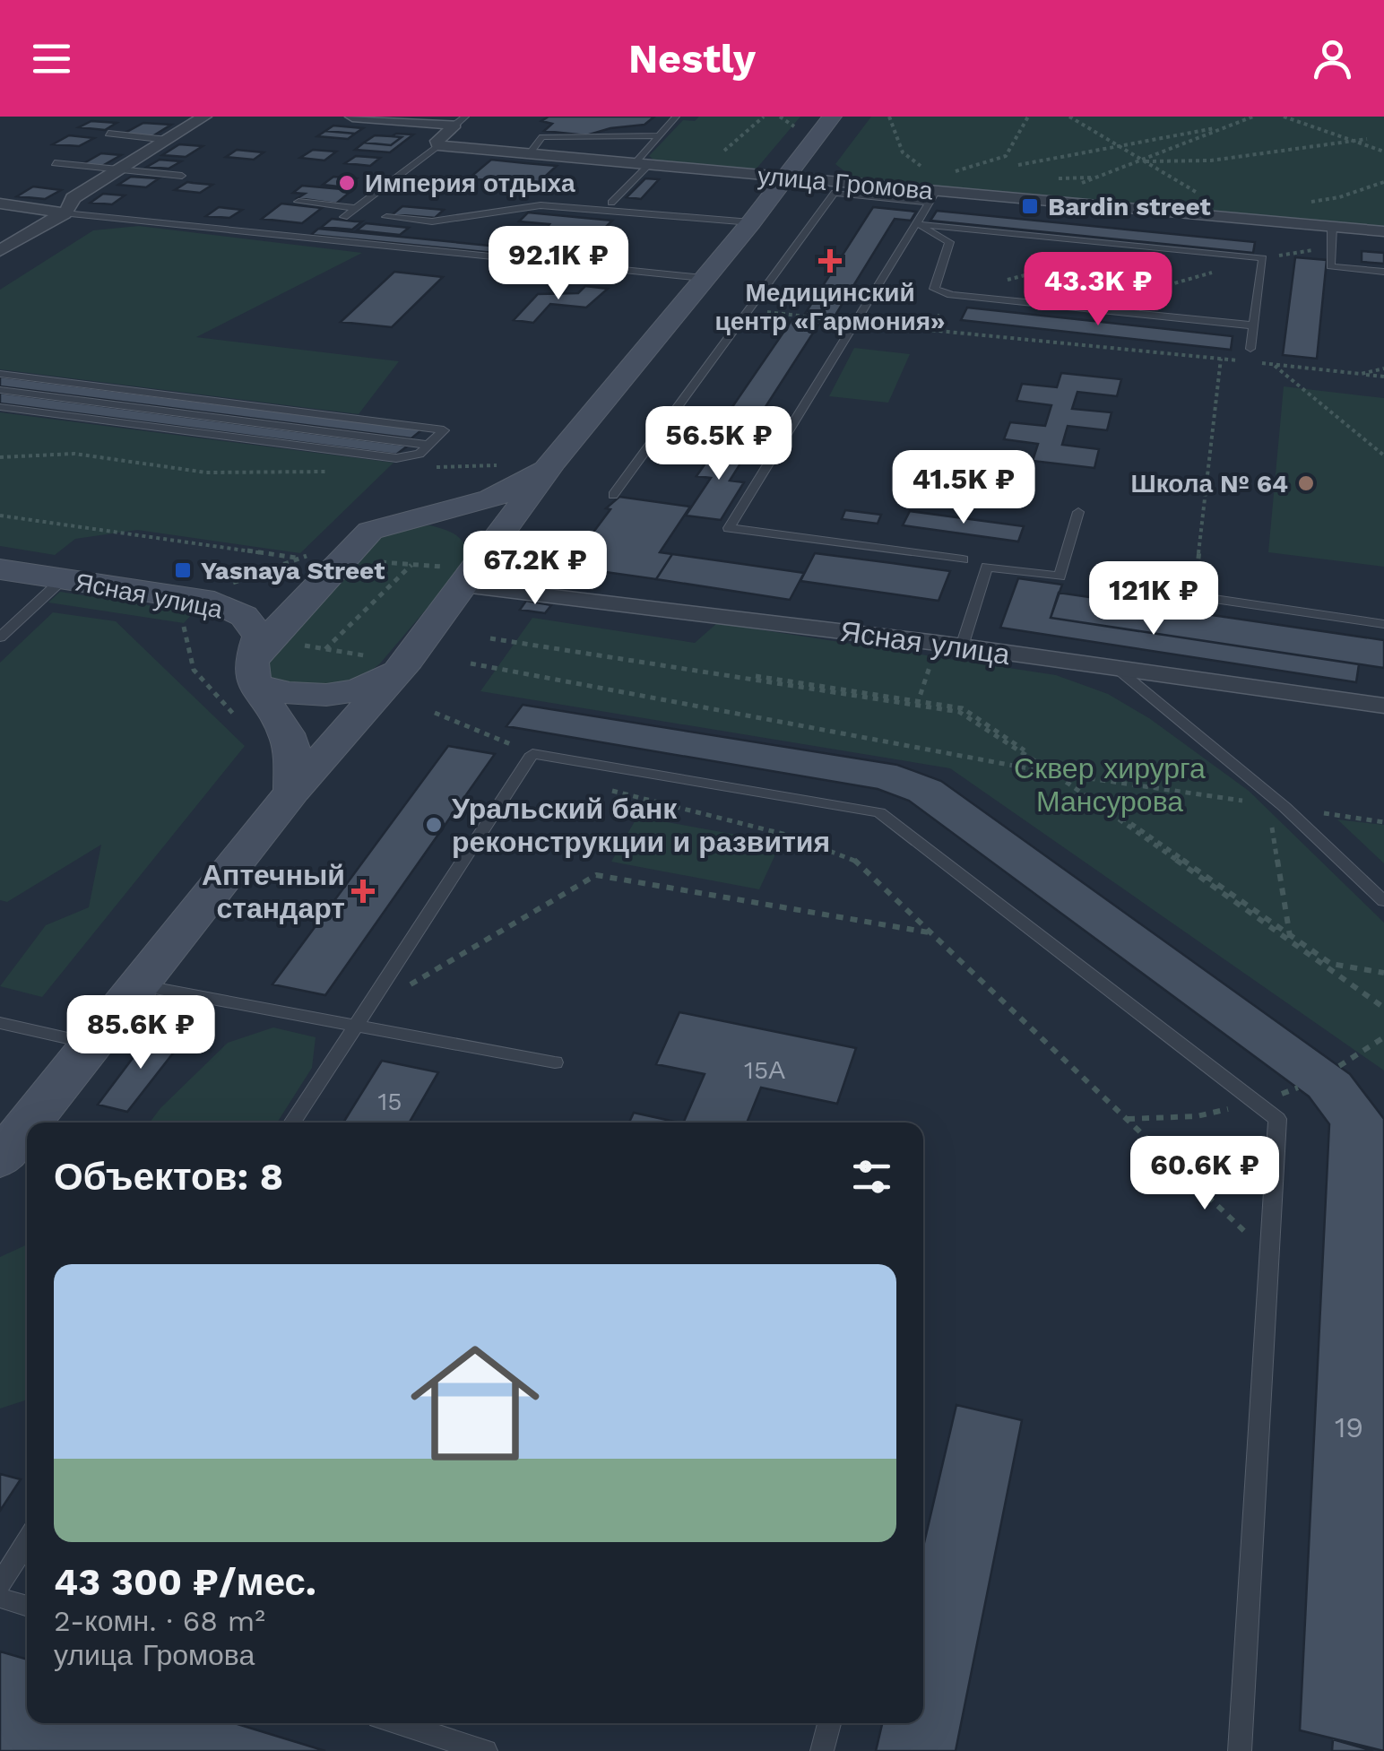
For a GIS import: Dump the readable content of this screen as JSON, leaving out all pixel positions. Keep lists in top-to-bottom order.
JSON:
{
  "streets": {
    "street": ["улица Громова", "Ясная улица"]
  },
  "parks": ["Сквер хирурга Мансурова"],
  "places": {
    "other": ["Империя отдыха", "Школа № 64", "Уральский банк реконструкции и развития"],
    "transit": ["Bardin street", "Yasnaya Street"],
    "health": ["Медицинский центр «Гармония»", "Аптечный стандарт"]
  },
  "house_numbers": ["15А", "15", "19"],
  "page": {
    "header": "Nestly",
    "price": [
      "92.1K ₽",
      "43.3K ₽",
      "56.5K ₽",
      "41.5K ₽",
      "67.2K ₽",
      "121K ₽",
      "85.6K ₽",
      "60.6K ₽"
    ],
    "heading": "Объектов: 8",
    "list": [
      {
        "name": "43 300 ₽/мес.",
        "note": "2-комн. · 68 m² · улица Громова"
      }
    ]
  }
}
